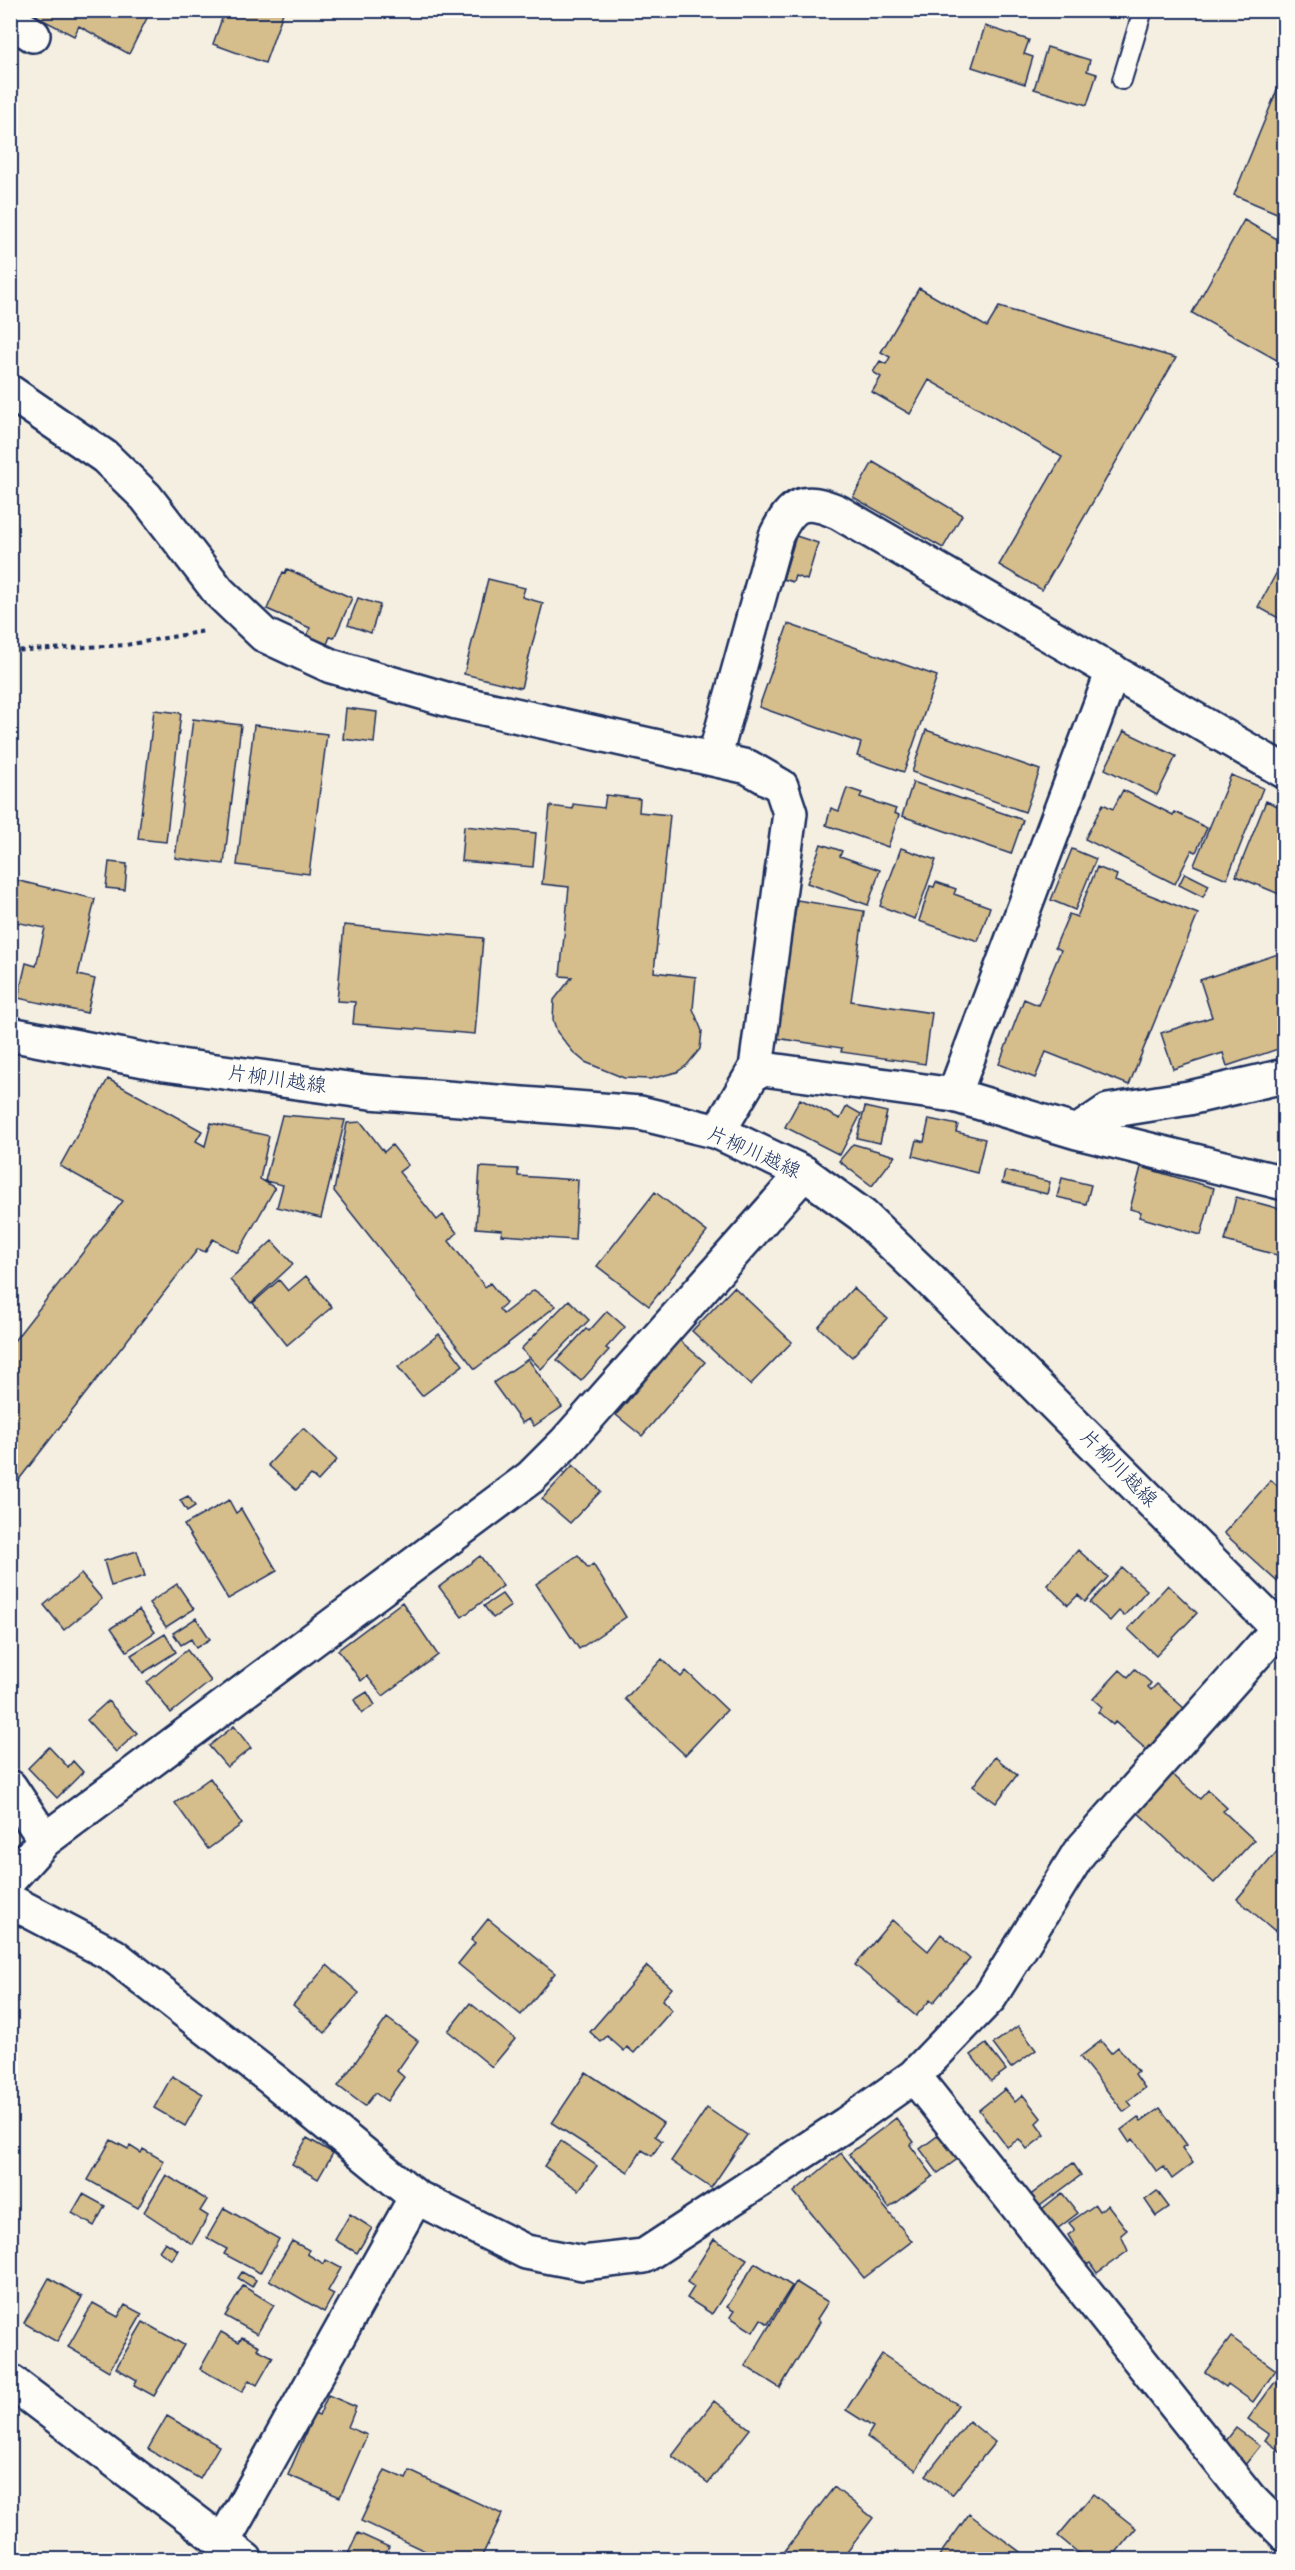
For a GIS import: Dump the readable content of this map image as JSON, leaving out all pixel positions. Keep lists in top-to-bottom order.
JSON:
{
  "streets": {
    "street": ["片柳川越線"]
  }
}
